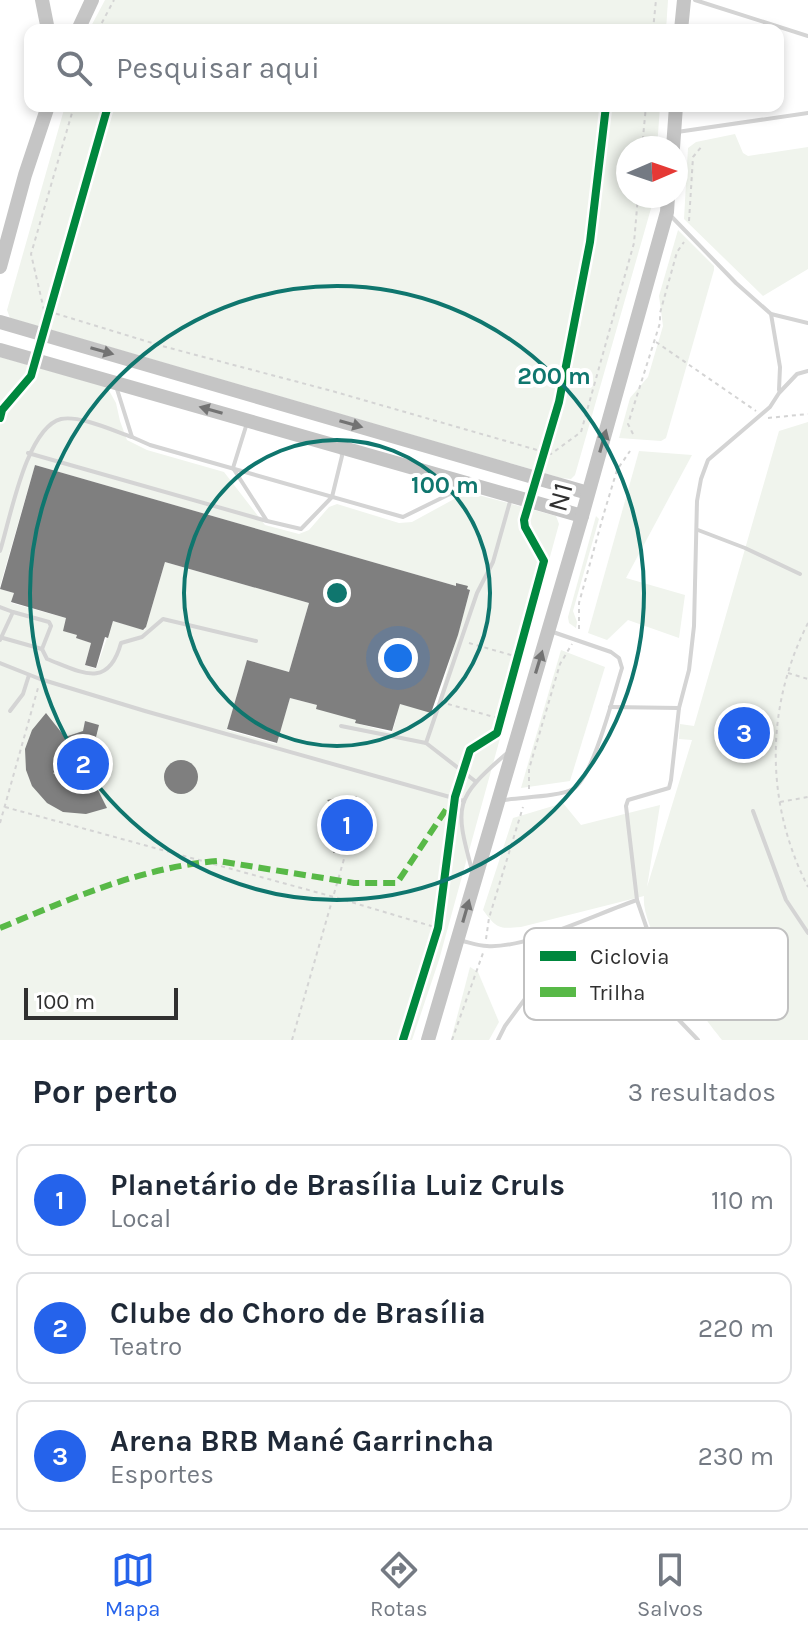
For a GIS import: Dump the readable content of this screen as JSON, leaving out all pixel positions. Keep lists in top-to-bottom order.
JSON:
{
  "streets": {
    "highway": ["N1"]
  },
  "one_way": ["N1"],
  "legend": ["Ciclovia", "Trilha"],
  "scale_bar": "100 m",
  "north": "right",
  "page": {
    "search": "Pesquisar aqui",
    "pins": ["3", "2", "1"],
    "scale": "100 m",
    "heading": ["Por perto", "3 resultados"],
    "list": [
      {
        "mark": "1",
        "name": "Planetário de Brasília Luiz Cruls",
        "note": "Local",
        "value": "110 m"
      },
      {
        "mark": "2",
        "name": "Clube do Choro de Brasília",
        "note": "Teatro",
        "value": "220 m"
      },
      {
        "mark": "3",
        "name": "Arena BRB Mané Garrincha",
        "note": "Esportes",
        "value": "230 m"
      }
    ],
    "nav": ["Mapa", "Rotas", "Salvos"]
  },
  "rings": ["200 m", "100 m"]
}
